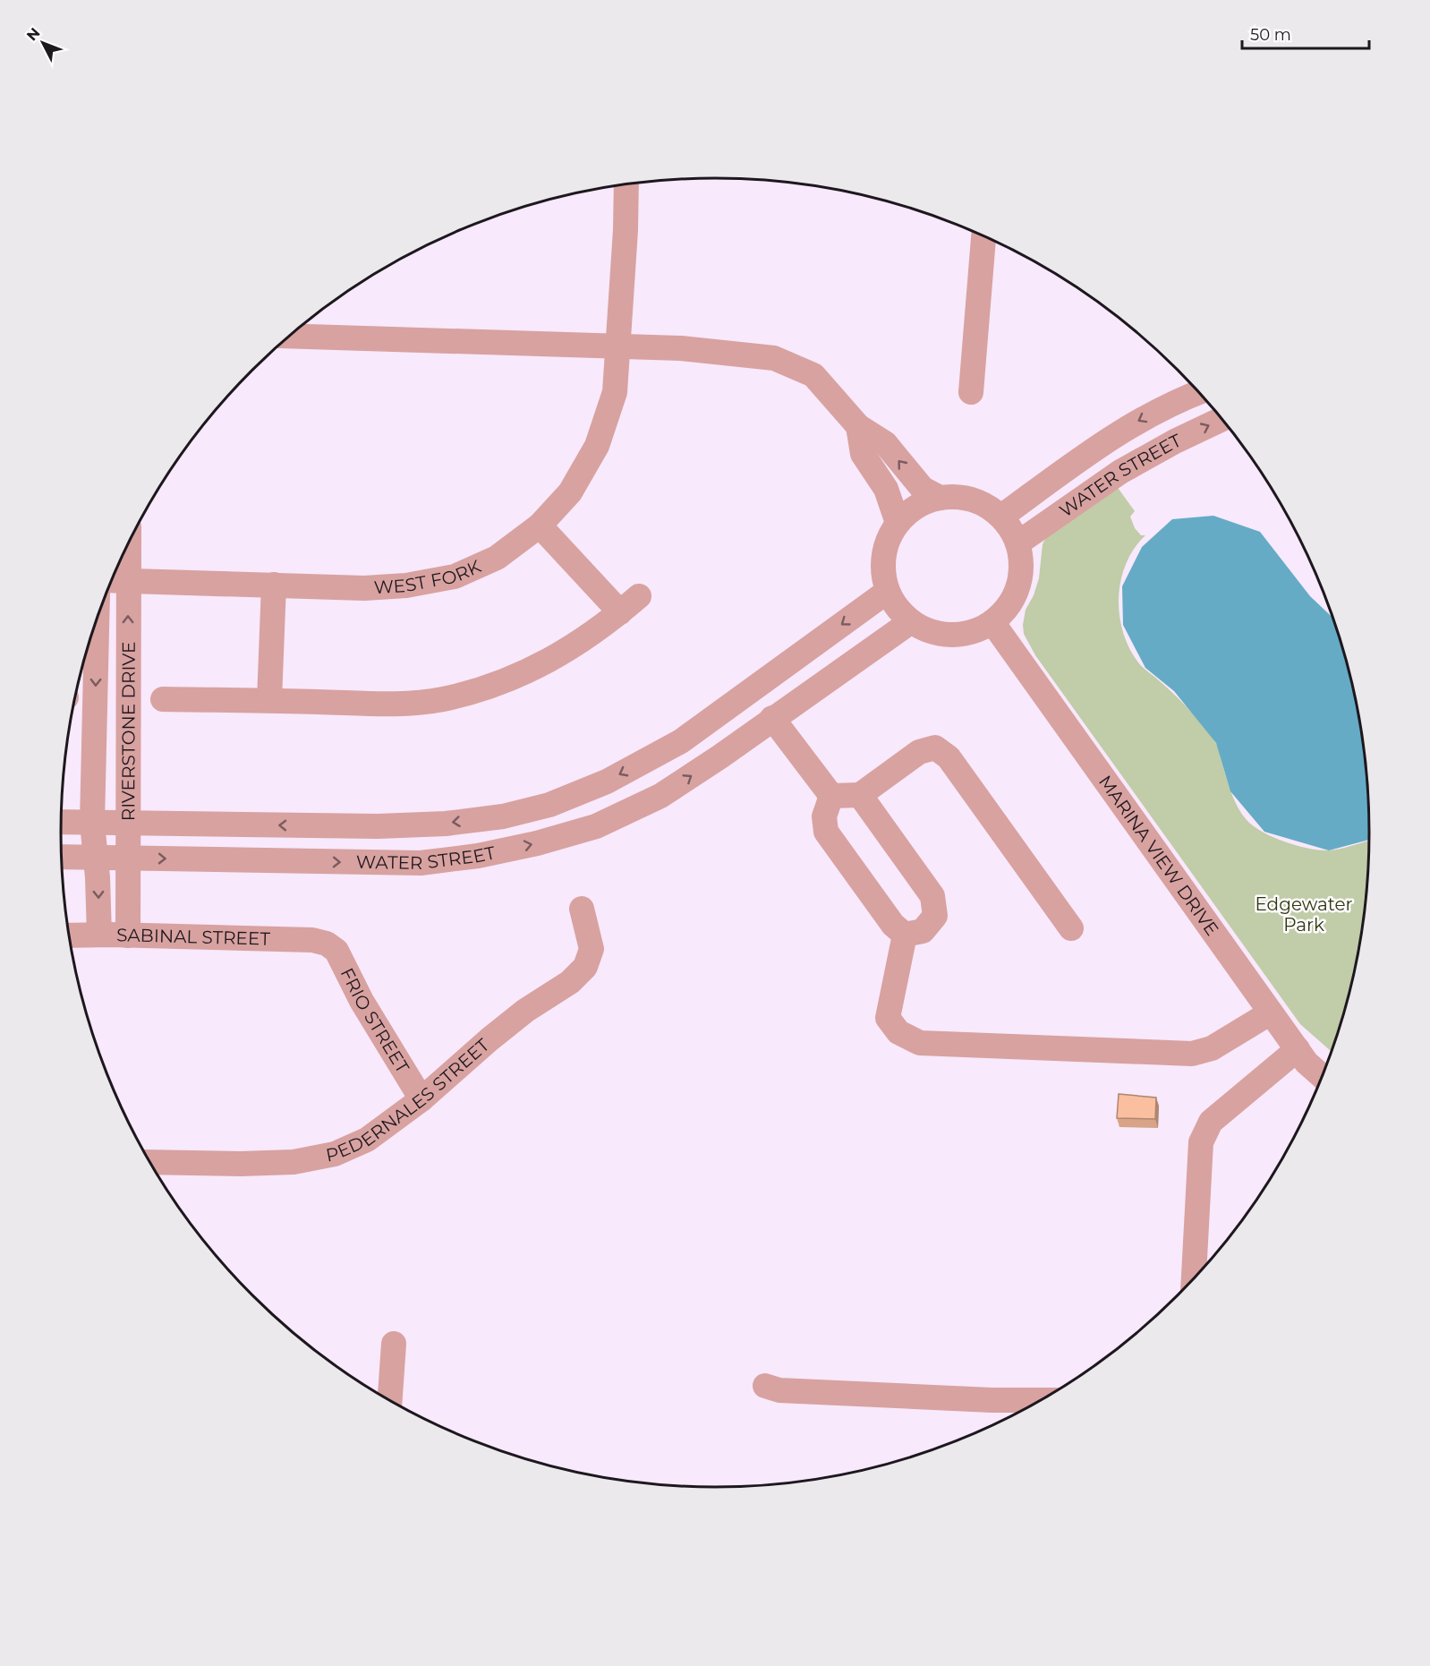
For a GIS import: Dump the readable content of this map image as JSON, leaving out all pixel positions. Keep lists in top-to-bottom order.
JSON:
{
  "streets": {
    "street": [
      "WATER STREET",
      "WEST FORK",
      "RIVERSTONE DRIVE",
      "MARINA VIEW DRIVE",
      "SABINAL STREET",
      "FRIO STREET",
      "PEDERNALES STREET"
    ]
  },
  "crossings": [
    ["WATER STREET", "RIVERSTONE DRIVE"],
    ["WATER STREET", "MARINA VIEW DRIVE"],
    ["WEST FORK", "RIVERSTONE DRIVE"],
    ["RIVERSTONE DRIVE", "SABINAL STREET"],
    ["SABINAL STREET", "FRIO STREET"],
    ["FRIO STREET", "PEDERNALES STREET"]
  ],
  "parks": ["Edgewater Park"],
  "scale_bar": "50 m",
  "north": "top left"
}
